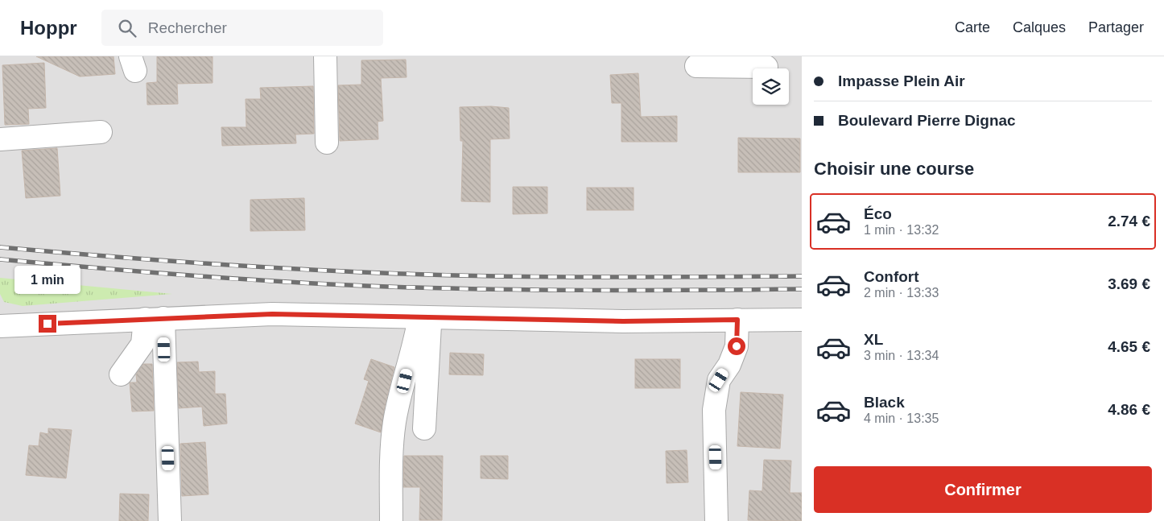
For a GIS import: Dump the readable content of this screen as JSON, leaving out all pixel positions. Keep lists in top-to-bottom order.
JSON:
{
  "page": {
    "header": "Hoppr",
    "search": "Rechercher",
    "nav": ["Carte", "Calques", "Partager"],
    "banner": ["Impasse Plein Air", "Boulevard Pierre Dignac"],
    "heading": "Choisir une course",
    "list": [
      {
        "name": "Éco",
        "note": "1 min · 13:32",
        "value": "2.74 €"
      },
      {
        "name": "Confort",
        "note": "2 min · 13:33",
        "value": "3.69 €"
      },
      {
        "name": "XL",
        "note": "3 min · 13:34",
        "value": "4.65 €"
      },
      {
        "name": "Black",
        "note": "4 min · 13:35",
        "value": "4.86 €"
      }
    ],
    "bubble": "1 min",
    "buttons": "Confirmer"
  }
}
